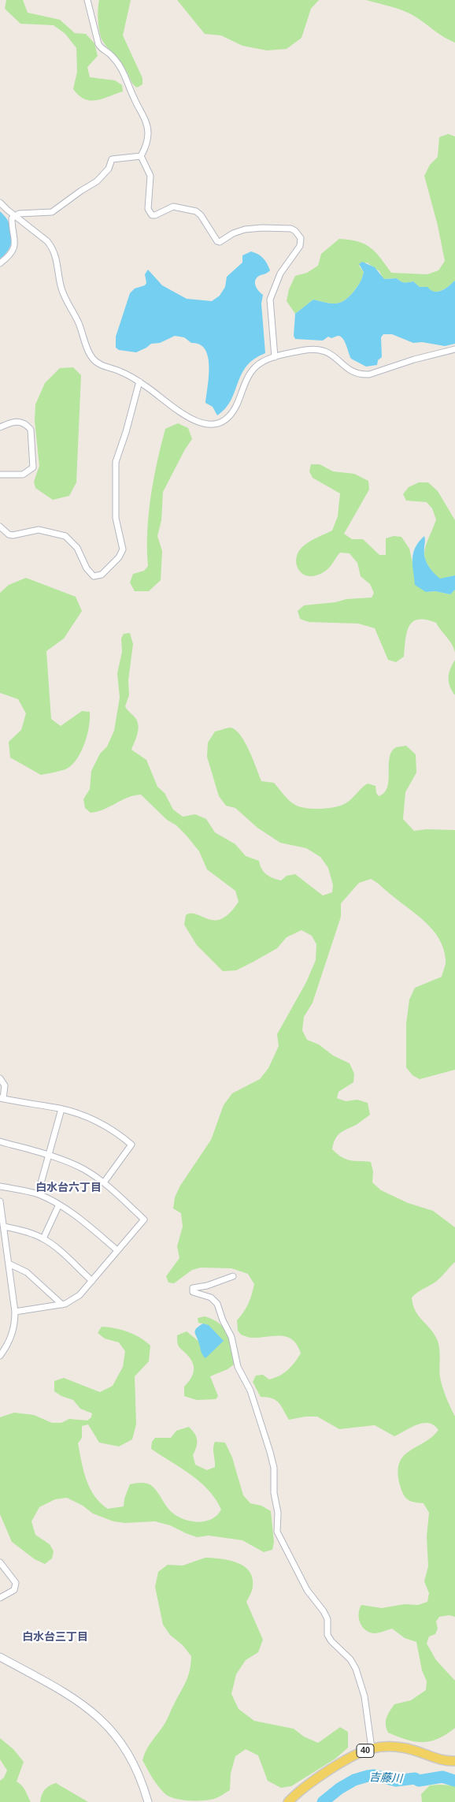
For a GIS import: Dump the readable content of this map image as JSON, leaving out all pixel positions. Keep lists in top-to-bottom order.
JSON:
{
  "streets": {
    "main road": ["40"]
  },
  "districts": ["白水台六丁目", "白水台三丁目"],
  "water": ["吉藤川"]
}
